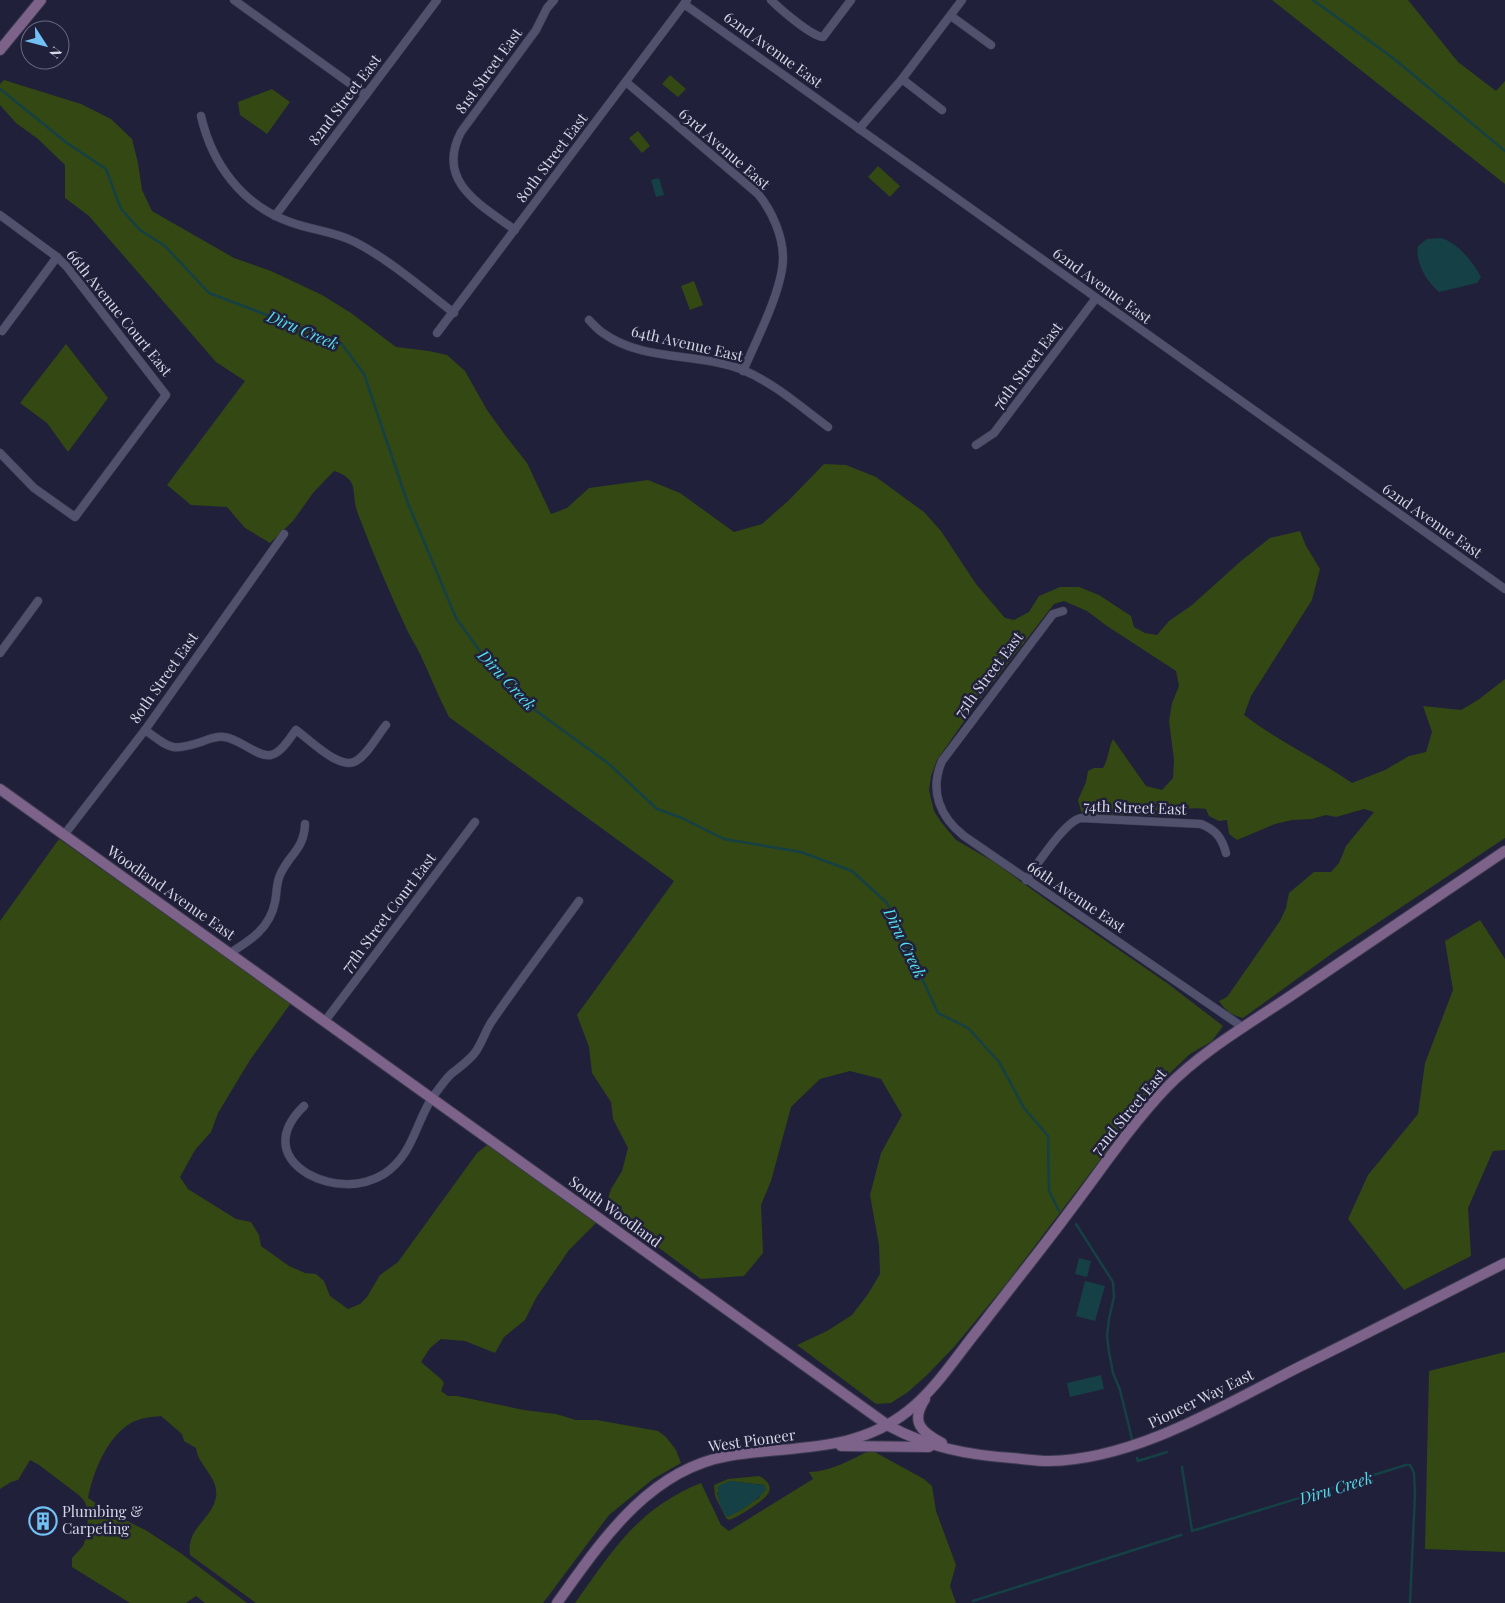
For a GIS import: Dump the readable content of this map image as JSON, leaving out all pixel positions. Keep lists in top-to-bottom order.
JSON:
{
  "streets": {
    "main road": [
      "Woodland Avenue East",
      "72nd Street East",
      "South Woodland",
      "Pioneer Way East",
      "West Pioneer"
    ],
    "street": [
      "62nd Avenue East",
      "81st Street East",
      "82nd Street East",
      "63rd Avenue East",
      "80th Street East",
      "66th Avenue Court East",
      "64th Avenue East",
      "76th Street East",
      "75th Street East",
      "74th Street East",
      "66th Avenue East",
      "77th Street Court East"
    ]
  },
  "crossings": [
    ["62nd Avenue East", "80th Street East"],
    ["62nd Avenue East", "76th Street East"],
    ["81st Street East", "80th Street East"],
    ["63rd Avenue East", "80th Street East"],
    ["63rd Avenue East", "64th Avenue East"],
    ["80th Street East", "Woodland Avenue East"],
    ["75th Street East", "66th Avenue East"],
    ["74th Street East", "66th Avenue East"],
    ["Woodland Avenue East", "77th Street Court East"],
    ["Woodland Avenue East", "South Woodland"],
    ["66th Avenue East", "72nd Street East"],
    ["77th Street Court East", "South Woodland"],
    ["72nd Street East", "South Woodland"],
    ["72nd Street East", "Pioneer Way East"],
    ["72nd Street East", "West Pioneer"],
    ["South Woodland", "Pioneer Way East"],
    ["South Woodland", "West Pioneer"],
    ["Pioneer Way East", "West Pioneer"]
  ],
  "water": ["Diru Creek"],
  "places": {
    "building": ["Plumbing & Carpeting"]
  },
  "north": "bottom right"
}
